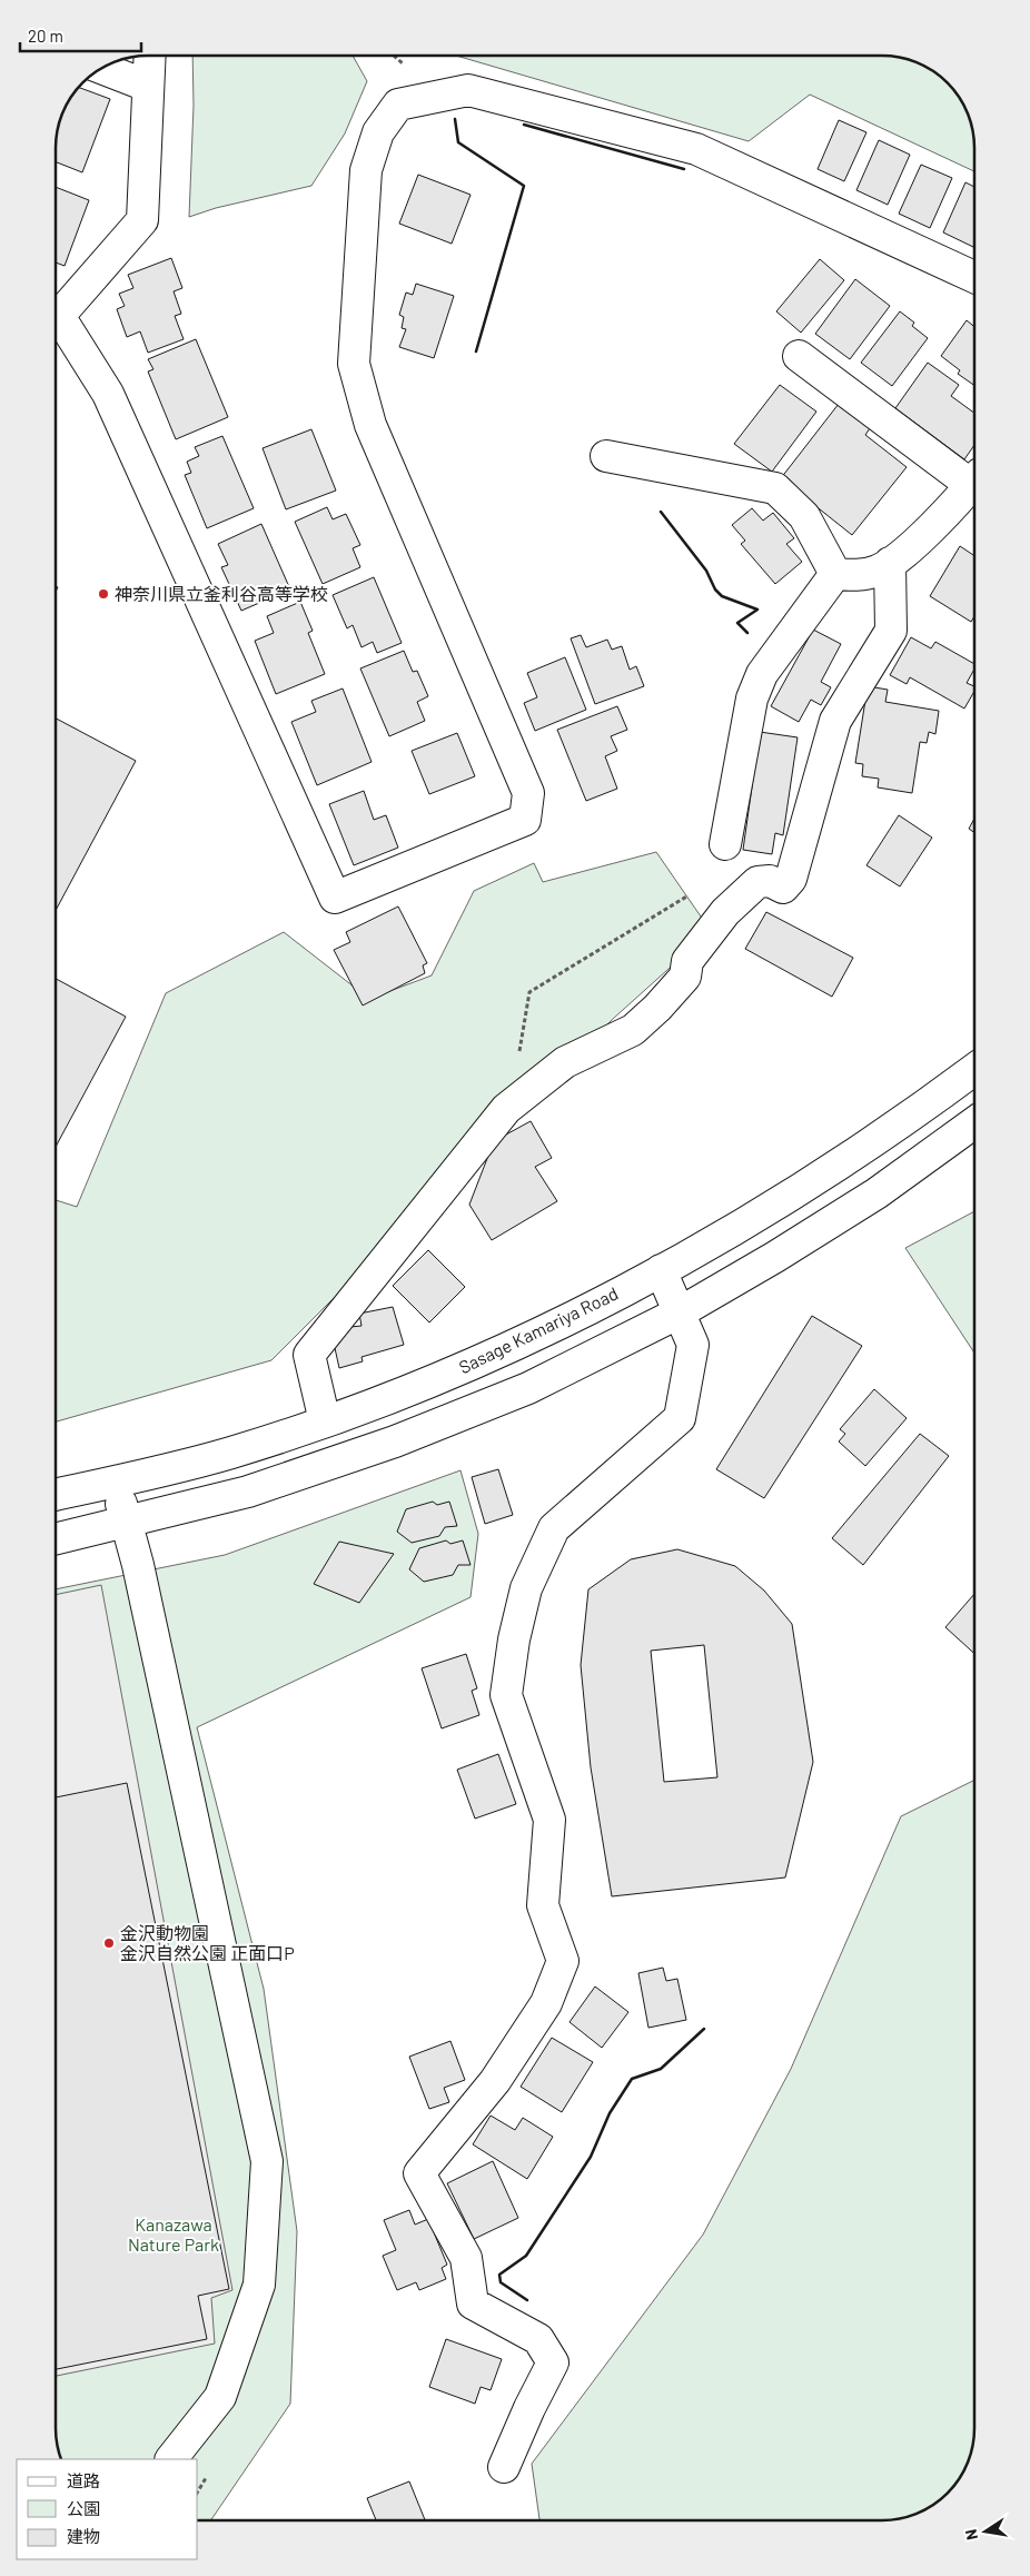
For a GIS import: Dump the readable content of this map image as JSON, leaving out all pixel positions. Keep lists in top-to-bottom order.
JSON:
{
  "streets": {
    "street": ["Sasage Kamariya Road"]
  },
  "parks": ["Kanazawa Nature Park"],
  "places": ["神奈川県立釜利谷高等学校", "金沢動物園 金沢自然公園 正面口P"],
  "legend": ["道路", "公園", "建物"],
  "scale_bar": "20 m",
  "north": "left"
}
